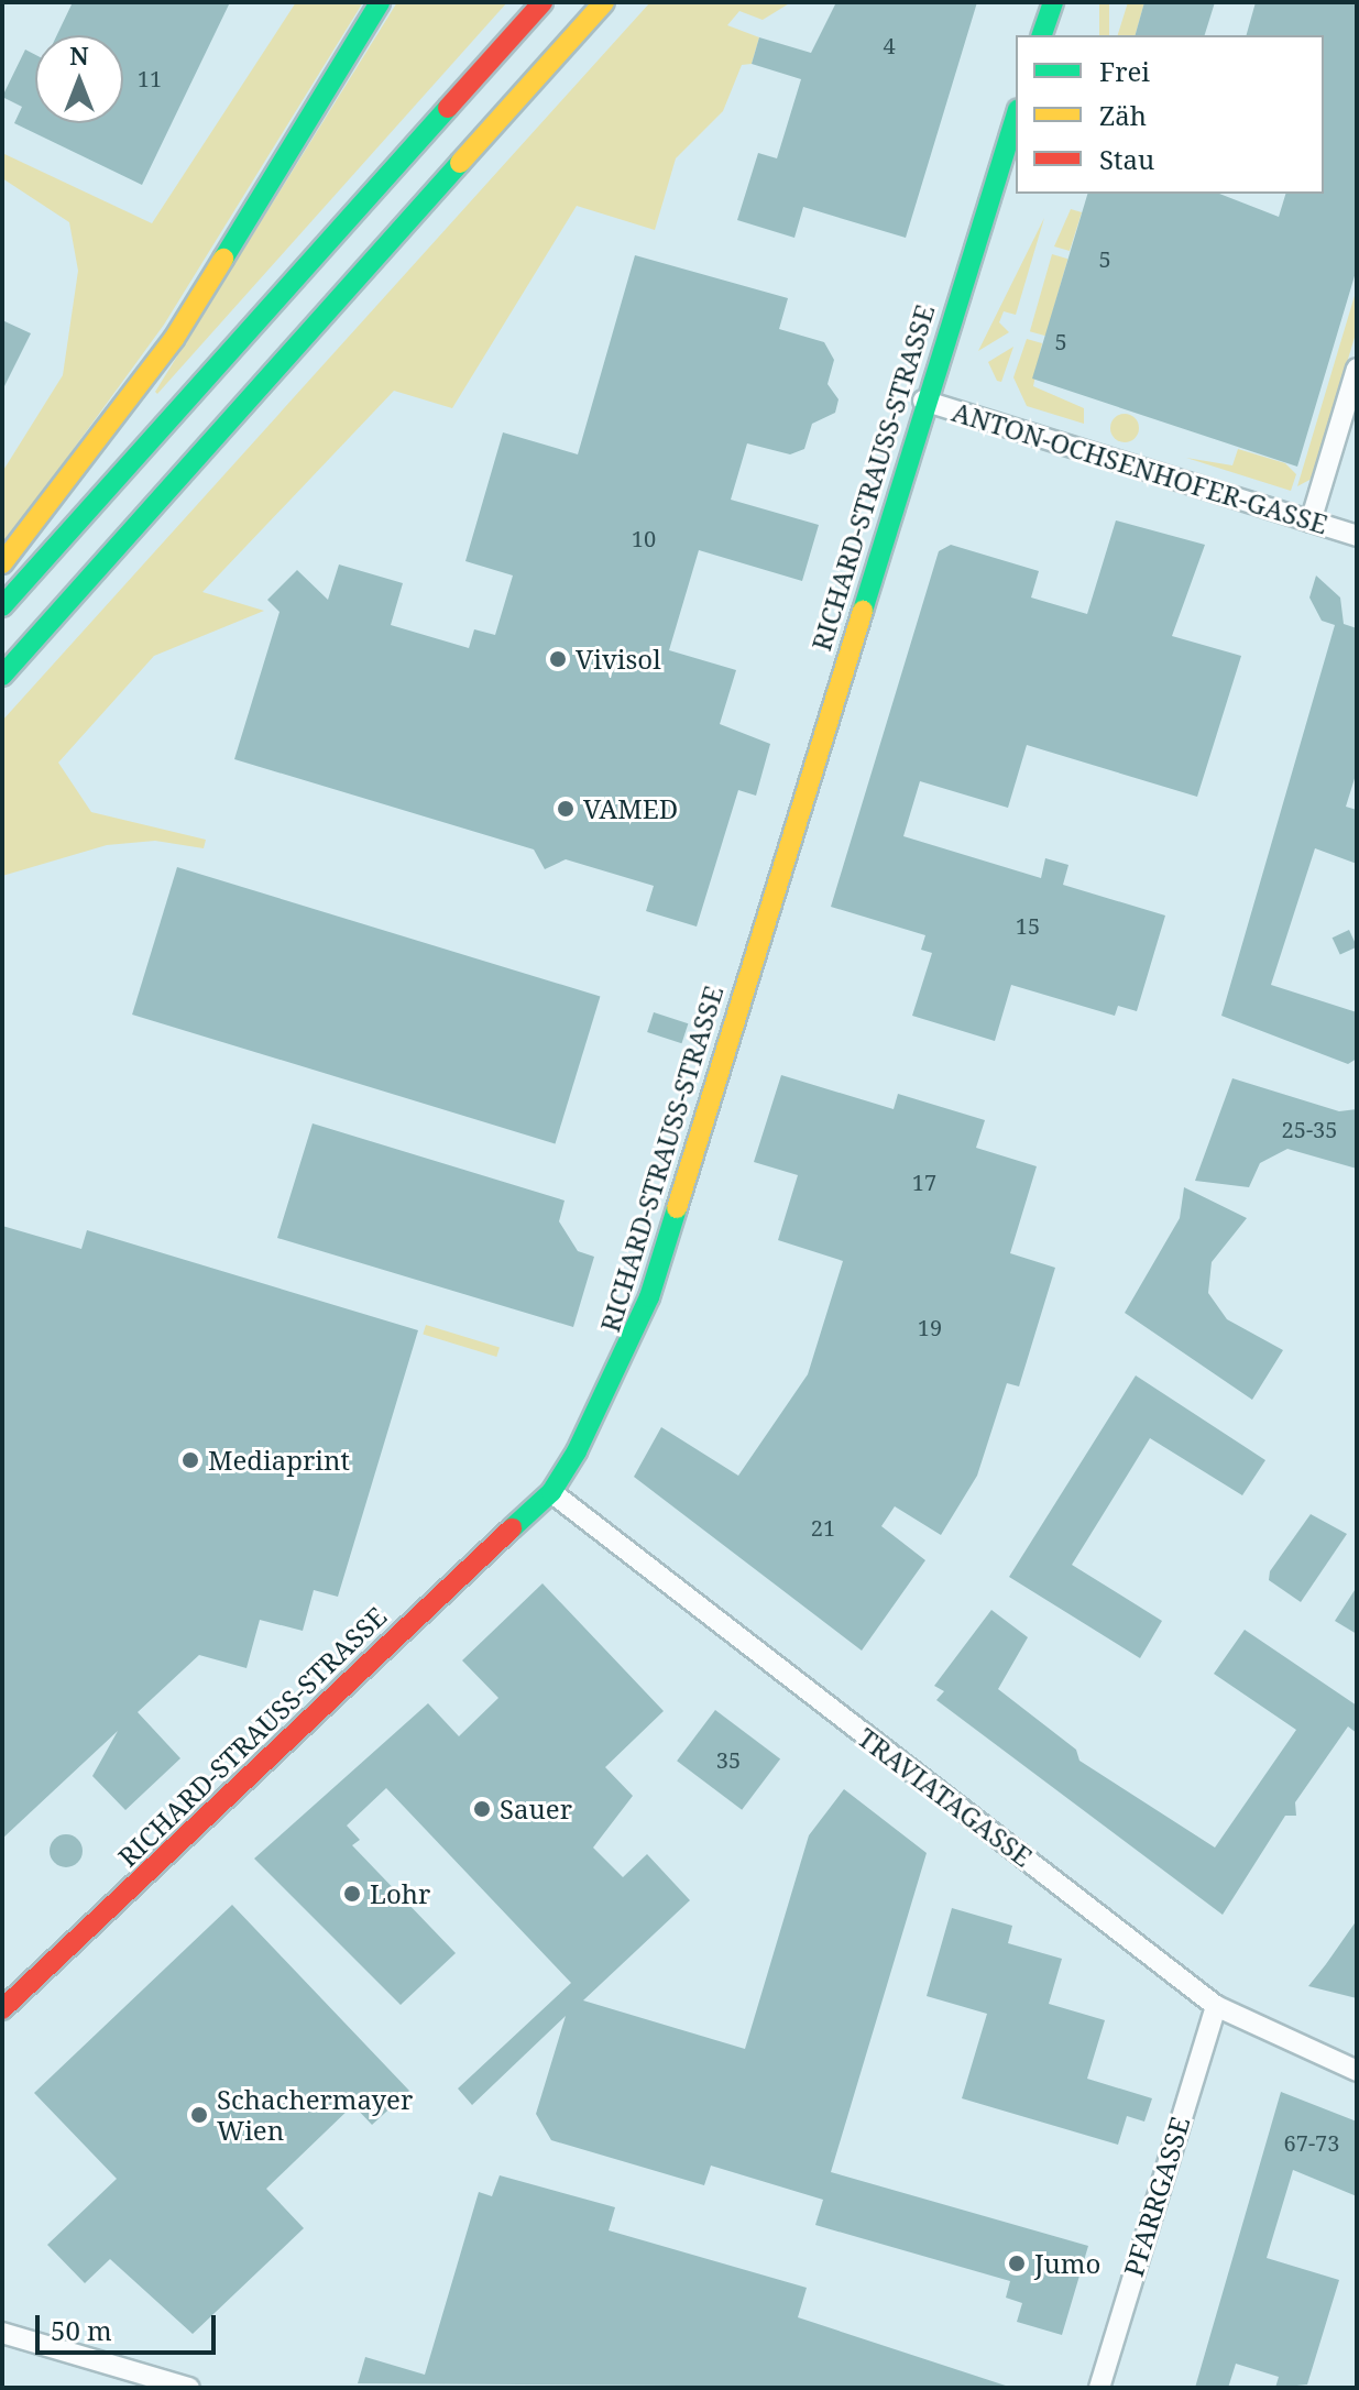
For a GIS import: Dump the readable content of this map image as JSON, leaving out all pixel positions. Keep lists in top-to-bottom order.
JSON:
{
  "streets": {
    "main road": ["RICHARD-STRAUSS-STRASSE"],
    "street": ["ANTON-OCHSENHOFER-GASSE", "TRAVIATAGASSE", "PFARRGASSE"]
  },
  "crossings": [
    ["ANTON-OCHSENHOFER-GASSE", "RICHARD-STRAUSS-STRASSE"],
    ["RICHARD-STRAUSS-STRASSE", "TRAVIATAGASSE"],
    ["TRAVIATAGASSE", "PFARRGASSE"]
  ],
  "places": [
    "Vivisol",
    "VAMED",
    "Mediaprint",
    "Sauer",
    "Lohr",
    "Schachermayer Wien",
    "Jumo"
  ],
  "house_numbers": [
    "4",
    "11",
    "5",
    "5",
    "10",
    "15",
    "25-35",
    "17",
    "19",
    "21",
    "35",
    "67-73"
  ],
  "legend": ["Frei", "Zäh", "Stau"],
  "scale_bar": "50 m",
  "north": "top"
}
